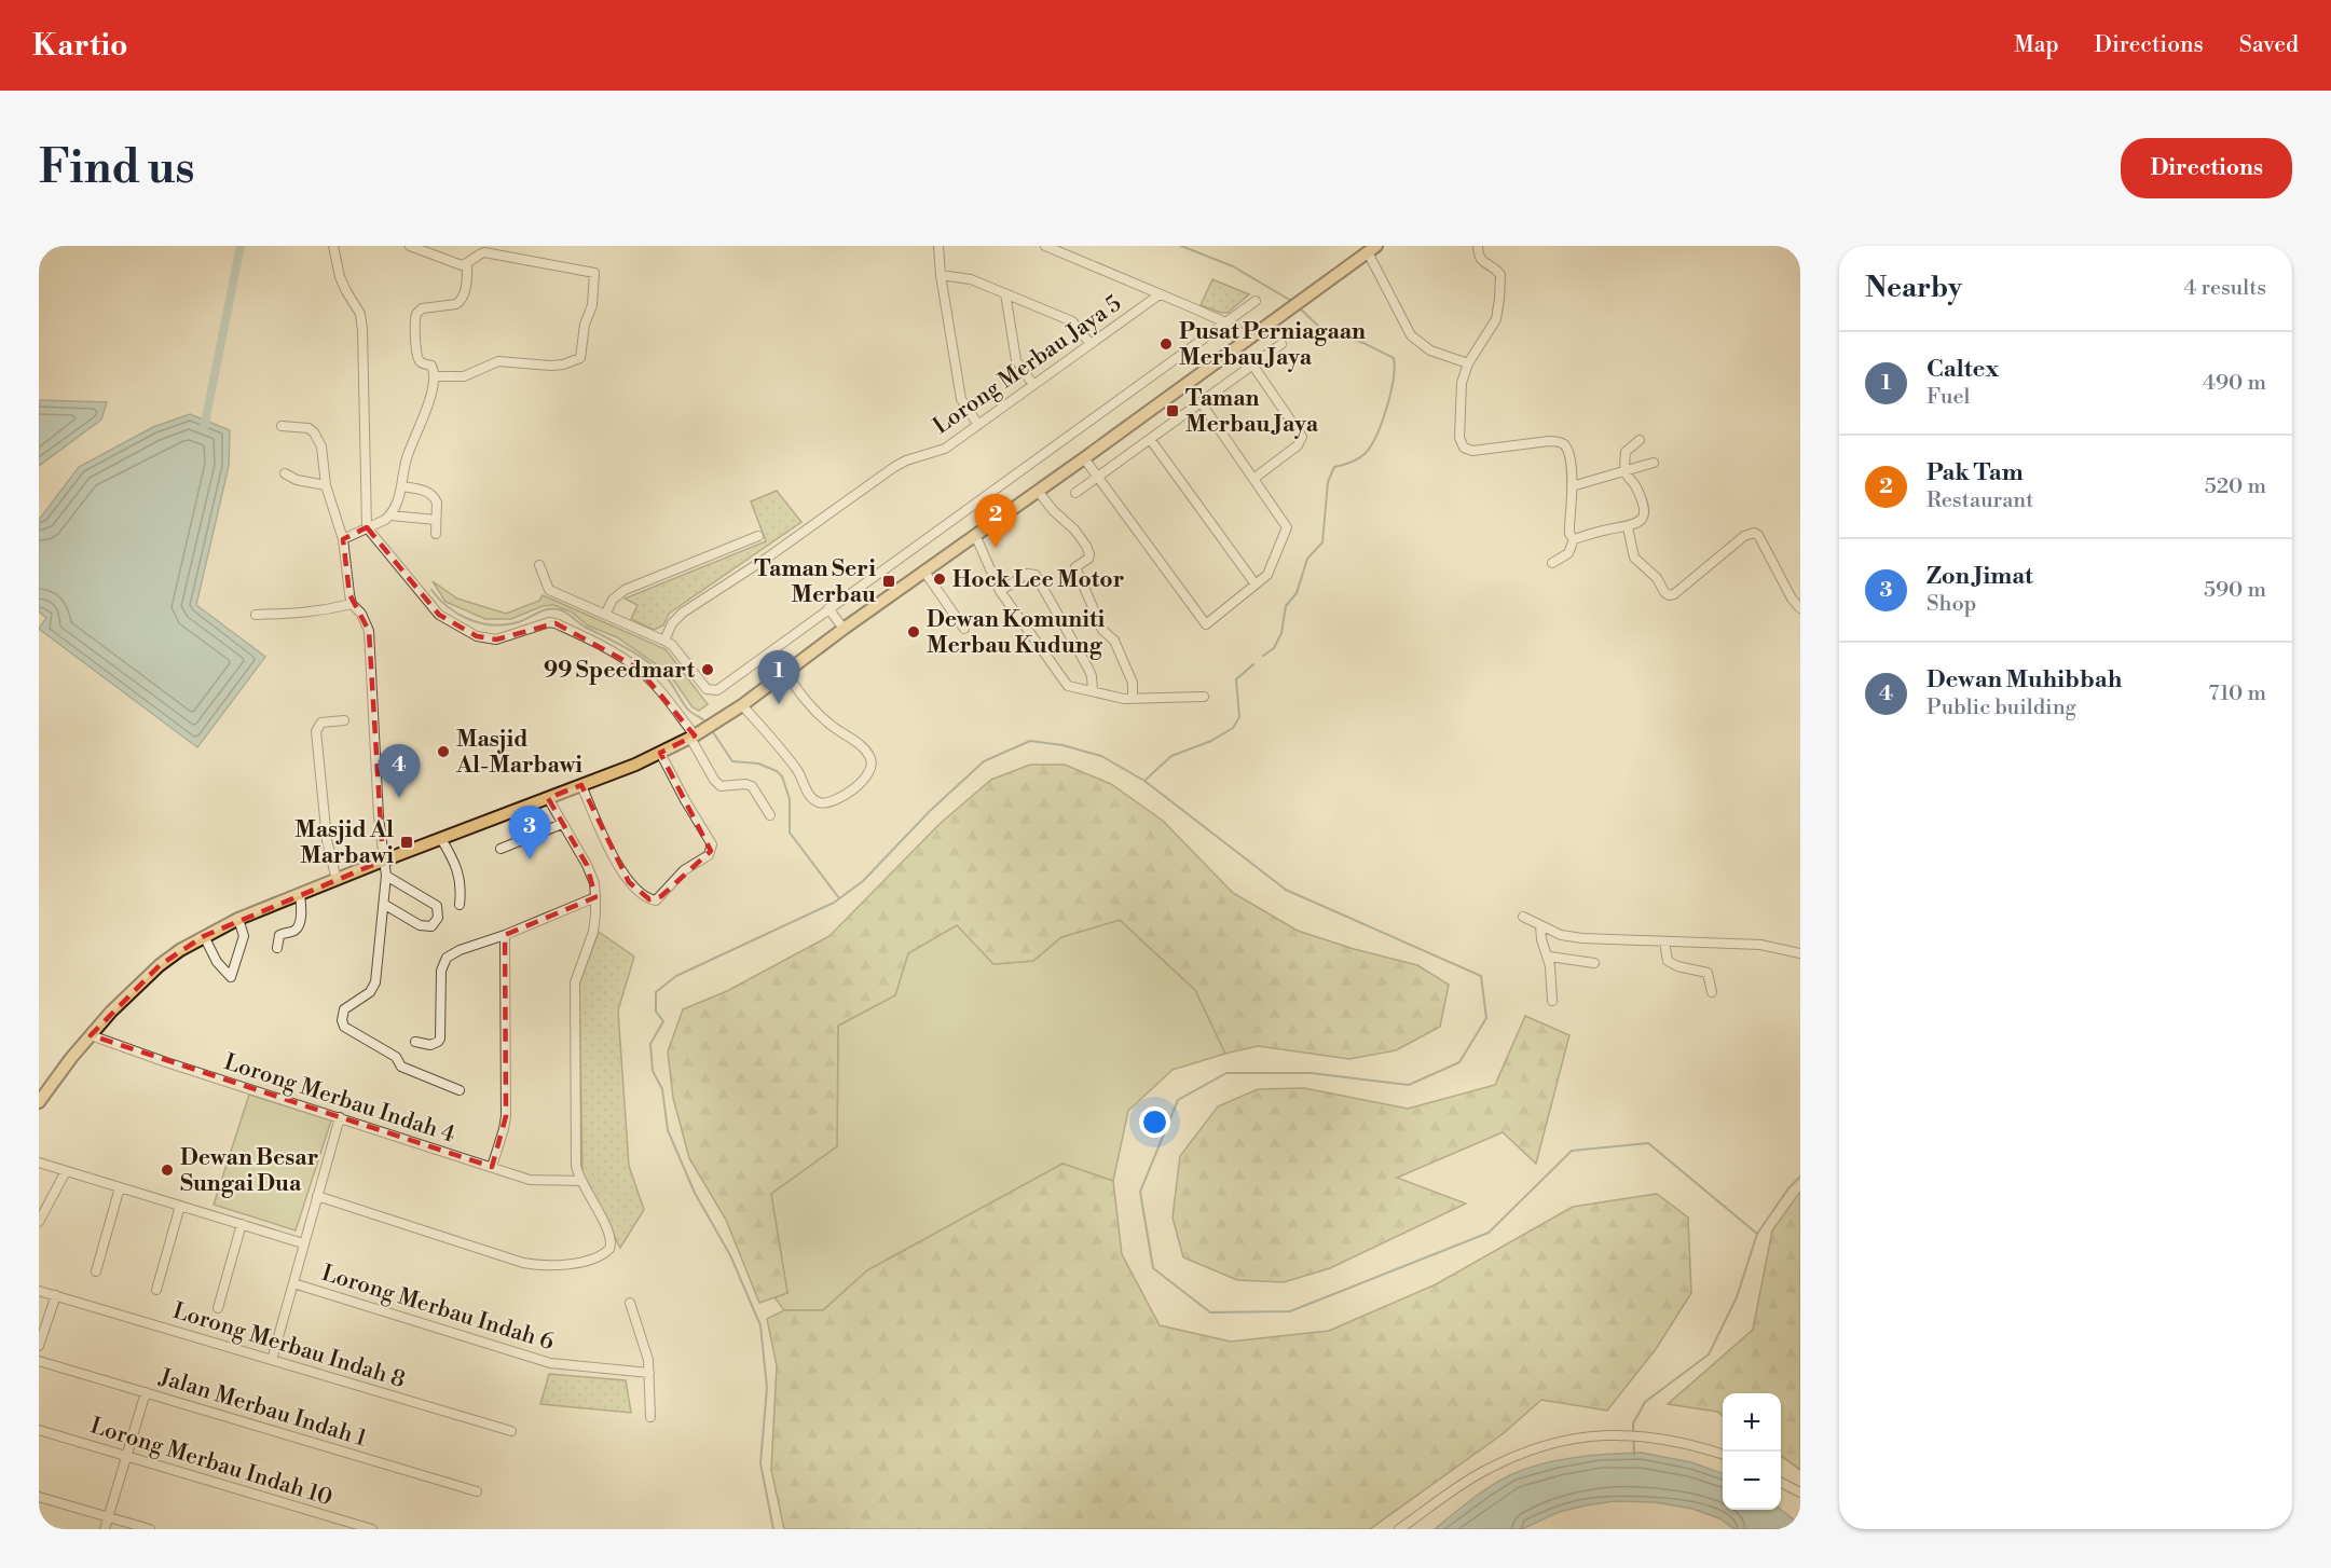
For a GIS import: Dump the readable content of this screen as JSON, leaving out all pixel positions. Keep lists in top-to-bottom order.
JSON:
{
  "streets": {
    "street": [
      "Lorong Merbau Jaya 5",
      "Lorong Merbau Indah 4",
      "Lorong Merbau Indah 6",
      "Lorong Merbau Indah 8",
      "Jalan Merbau Indah 1",
      "Lorong Merbau Indah 10"
    ]
  },
  "places": {
    "other": [
      "Pusat Perniagaan Merbau Jaya",
      "Hock Lee Motor",
      "Dewan Komuniti Merbau Kudung",
      "99 Speedmart",
      "Masjid Al-Marbawi",
      "Dewan Besar Sungai Dua"
    ],
    "transit": ["Taman Merbau Jaya", "Taman Seri Merbau", "Masjid Al Marbawi"]
  },
  "page": {
    "header": "Kartio",
    "nav": ["Map", "Directions", "Saved"],
    "buttons": "Directions",
    "title": "Find us",
    "heading": ["Nearby", "4 results"],
    "list": [
      {
        "mark": "1",
        "name": "Caltex",
        "note": "Fuel",
        "value": "490 m"
      },
      {
        "mark": "2",
        "name": "Pak Tam",
        "note": "Restaurant",
        "value": "520 m"
      },
      {
        "mark": "3",
        "name": "Zon Jimat",
        "note": "Shop",
        "value": "590 m"
      },
      {
        "mark": "4",
        "name": "Dewan Muhibbah",
        "note": "Public building",
        "value": "710 m"
      }
    ],
    "pins": [
      "2",
      "1",
      "4",
      "3"
    ],
    "map_buttons": ["+", "−"]
  }
}
